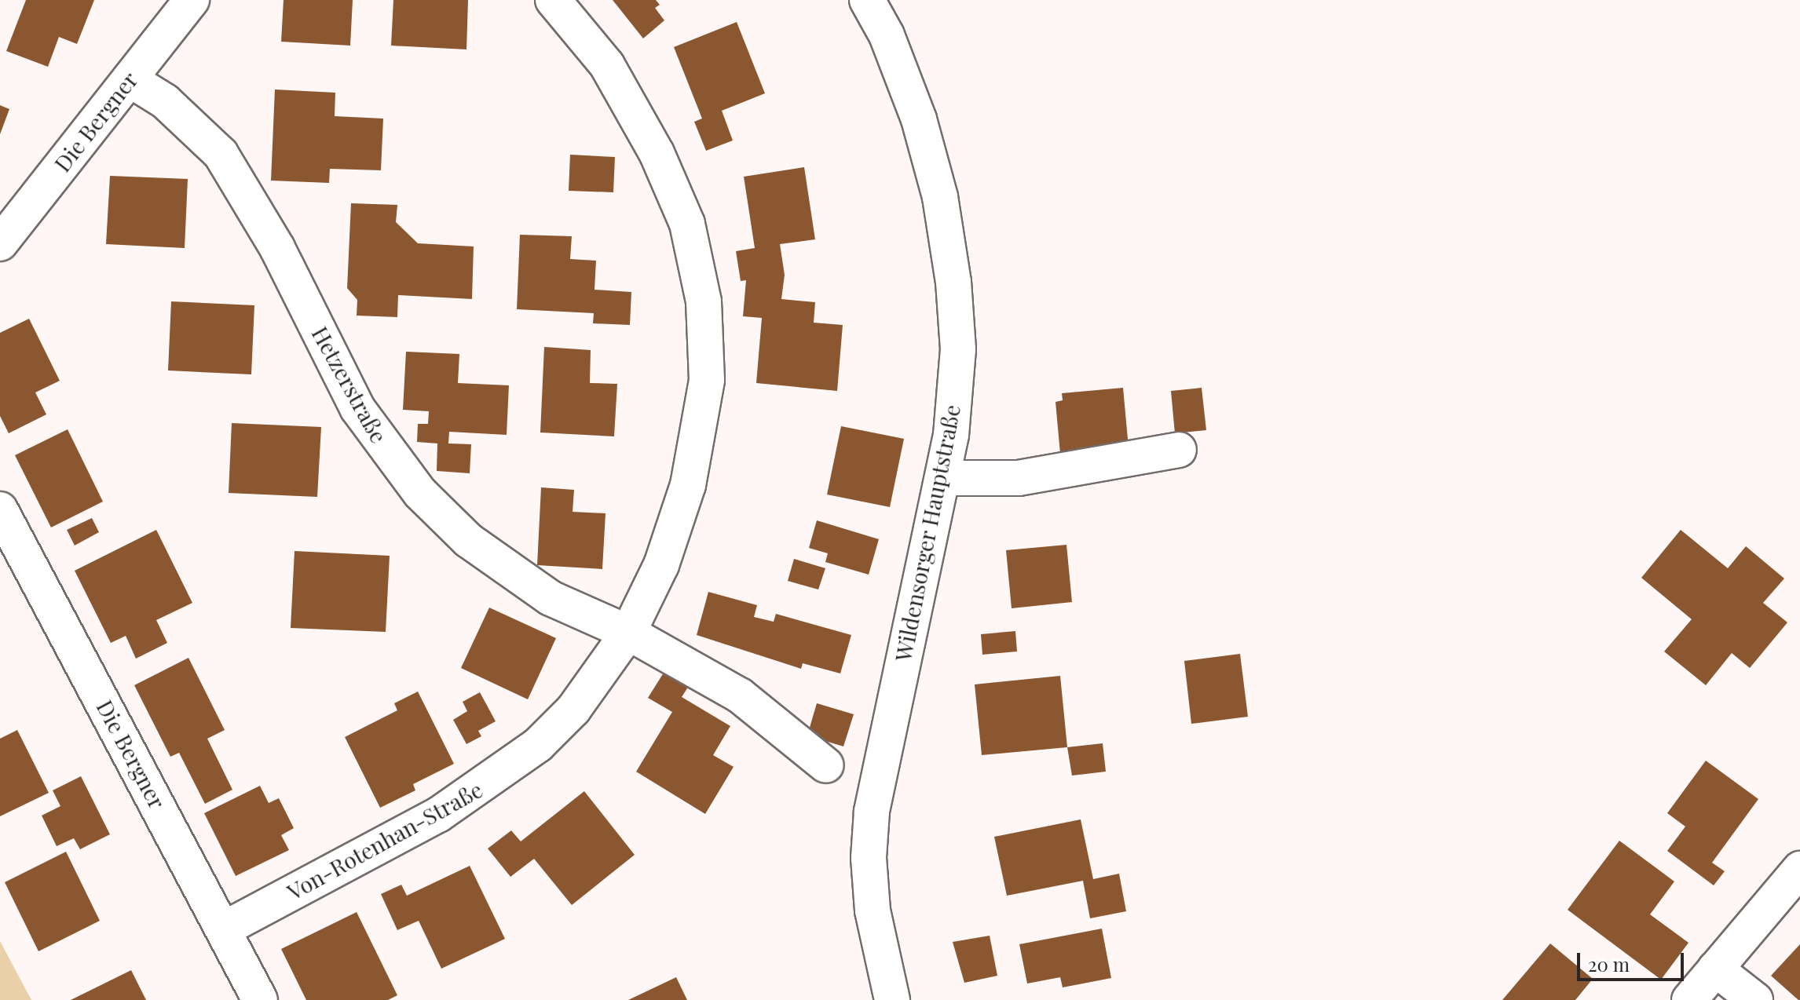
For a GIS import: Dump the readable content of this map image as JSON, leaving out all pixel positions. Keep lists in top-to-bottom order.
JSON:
{
  "streets": {
    "street": [
      "Die Bergner",
      "Hetzerstraße",
      "Wildensorger Hauptstraße",
      "Von-Rotenhan-Straße"
    ]
  },
  "crossings": [
    ["Die Bergner", "Hetzerstraße"],
    ["Die Bergner", "Von-Rotenhan-Straße"],
    ["Hetzerstraße", "Von-Rotenhan-Straße"]
  ],
  "scale_bar": "20 m"
}
